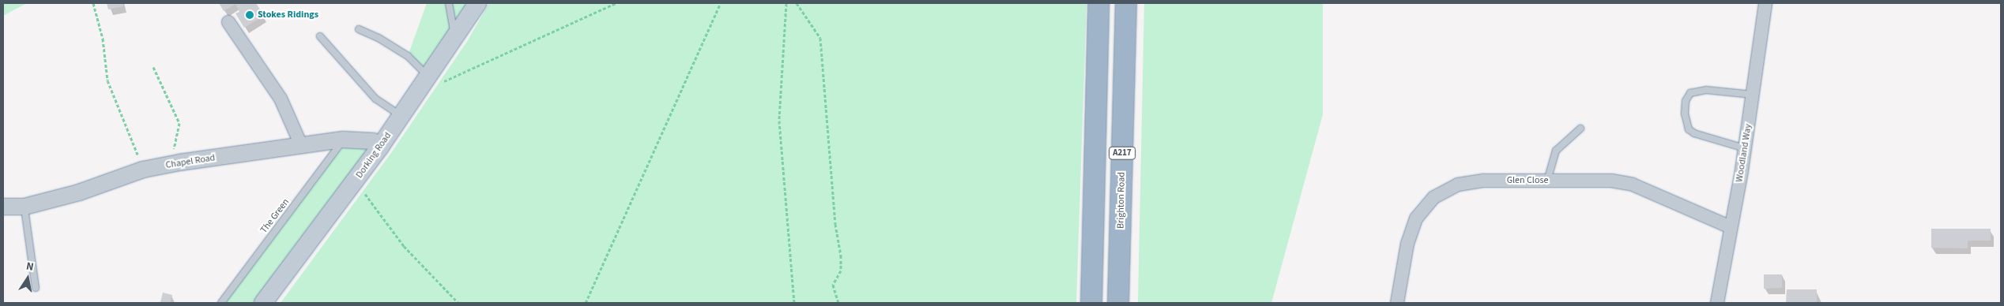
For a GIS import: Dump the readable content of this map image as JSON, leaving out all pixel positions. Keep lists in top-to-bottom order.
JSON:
{
  "streets": {
    "highway": ["A217", "Brighton Road"],
    "main road": ["Dorking Road"],
    "street": ["Woodland Way", "Chapel Road", "Glen Close"],
    "lane": ["The Green"]
  },
  "crossings": [
    ["Woodland Way", "Glen Close"],
    ["Dorking Road", "Chapel Road"],
    ["Chapel Road", "The Green"]
  ],
  "places": ["Stokes Ridings"],
  "north": "top"
}
